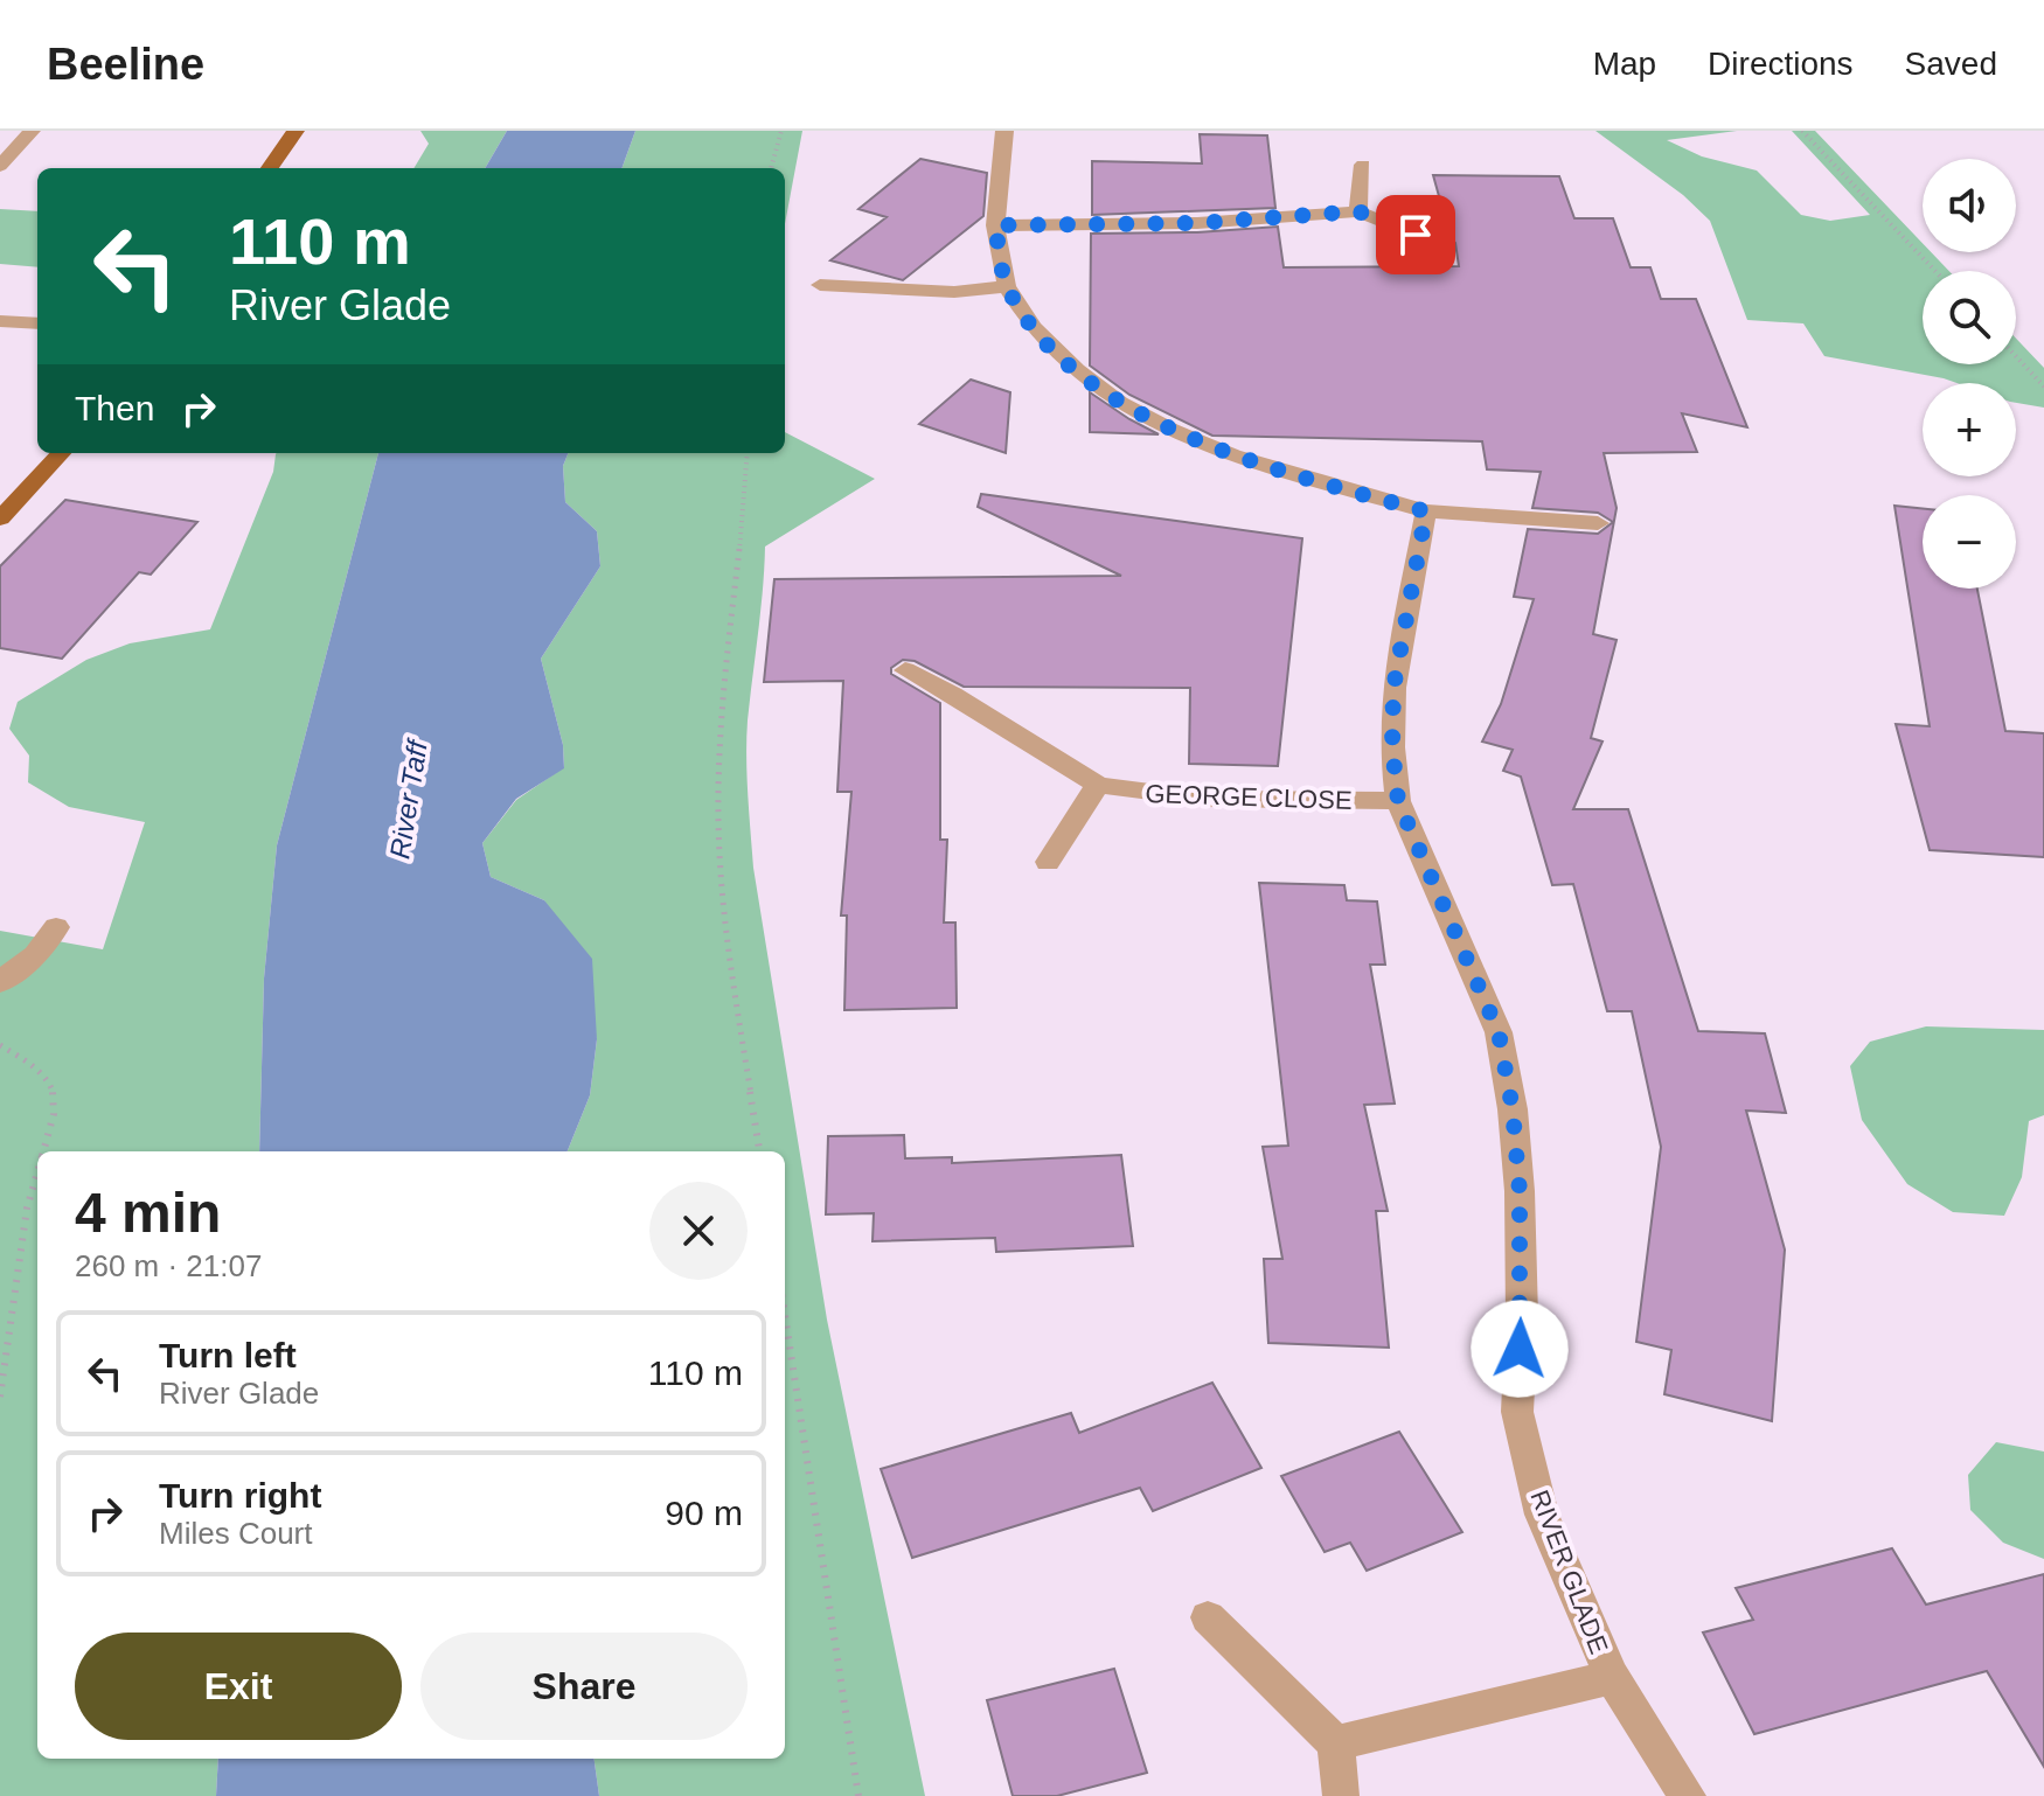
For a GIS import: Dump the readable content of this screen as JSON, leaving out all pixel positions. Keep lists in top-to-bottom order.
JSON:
{
  "streets": {
    "street": ["GEORGE CLOSE", "RIVER GLADE"]
  },
  "crossings": [
    ["GEORGE CLOSE", "RIVER GLADE"]
  ],
  "water": ["River Taff"],
  "page": {
    "header": "Beeline",
    "nav": ["Map", "Directions", "Saved"],
    "map_buttons": ["+", "−"],
    "turn": ["110 m", "River Glade"],
    "then": "Then",
    "heading": ["4 min", "260 m · 21:07"],
    "list": [
      {
        "name": "Turn left",
        "note": "River Glade",
        "value": "110 m"
      },
      {
        "name": "Turn right",
        "note": "Miles Court",
        "value": "90 m"
      }
    ],
    "buttons": ["Exit", "Share"]
  }
}
